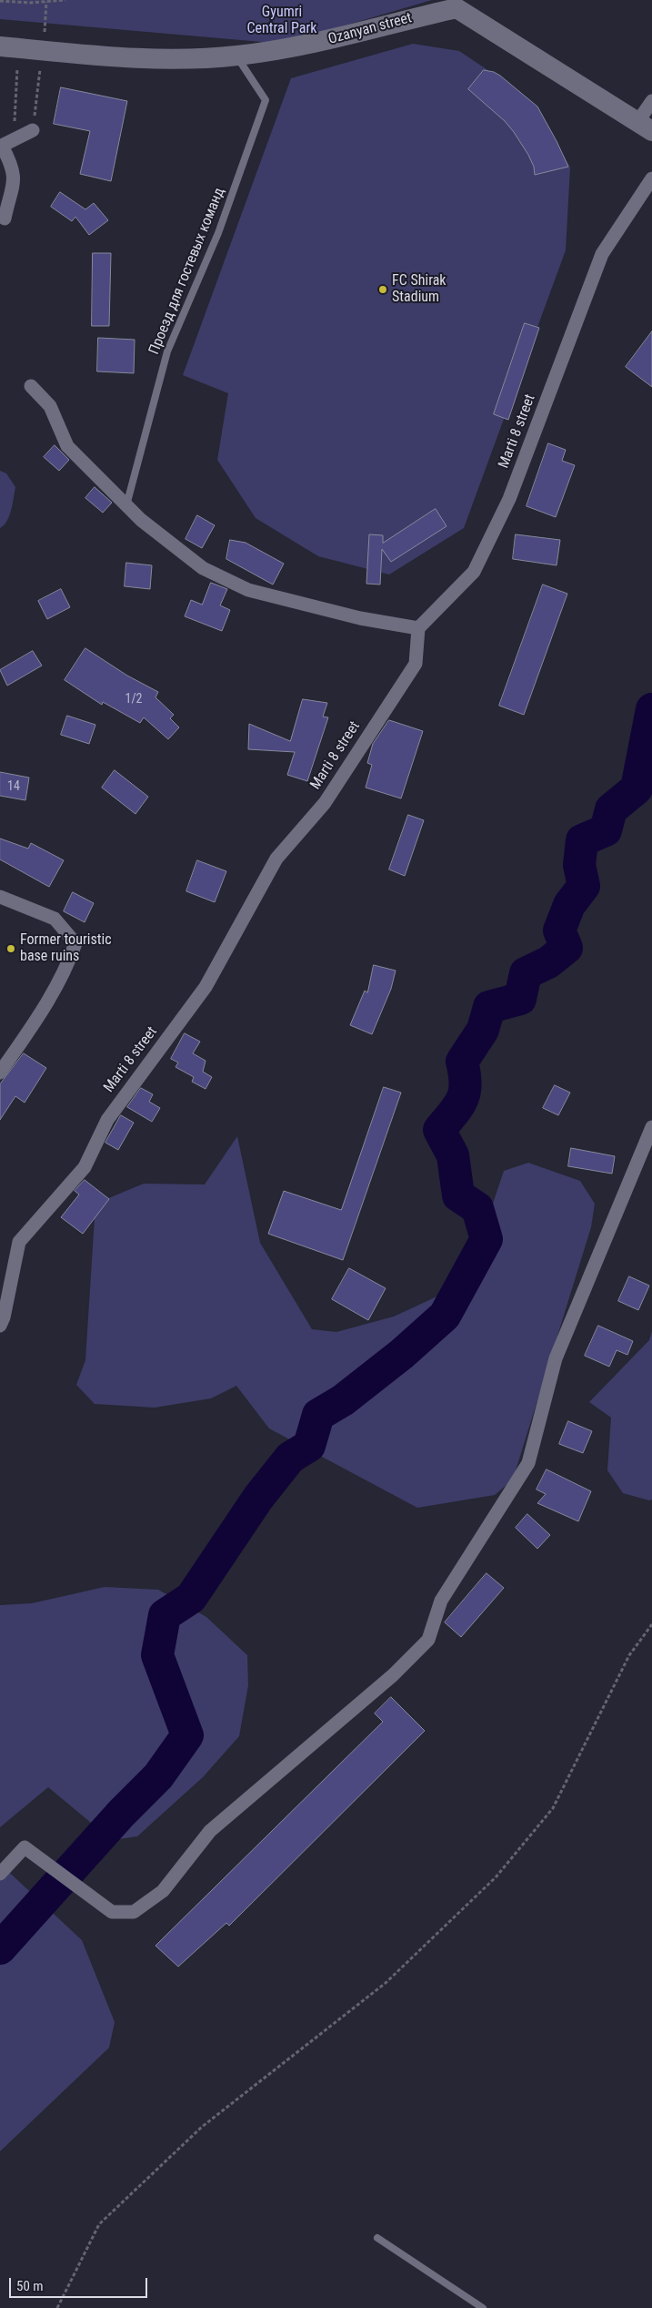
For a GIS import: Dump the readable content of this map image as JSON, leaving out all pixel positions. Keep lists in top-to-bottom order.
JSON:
{
  "streets": {
    "main road": ["Ozanyan street"],
    "street": ["Marti 8 street"],
    "lane": ["Проезд для гостевых команд"]
  },
  "crossings": [
    ["Ozanyan street", "Проезд для гостевых команд"]
  ],
  "parks": ["Gyumri Central Park"],
  "places": ["FC Shirak Stadium", "Former touristic base ruins"],
  "house_numbers": ["1/2", "14"],
  "scale_bar": "50 m"
}
